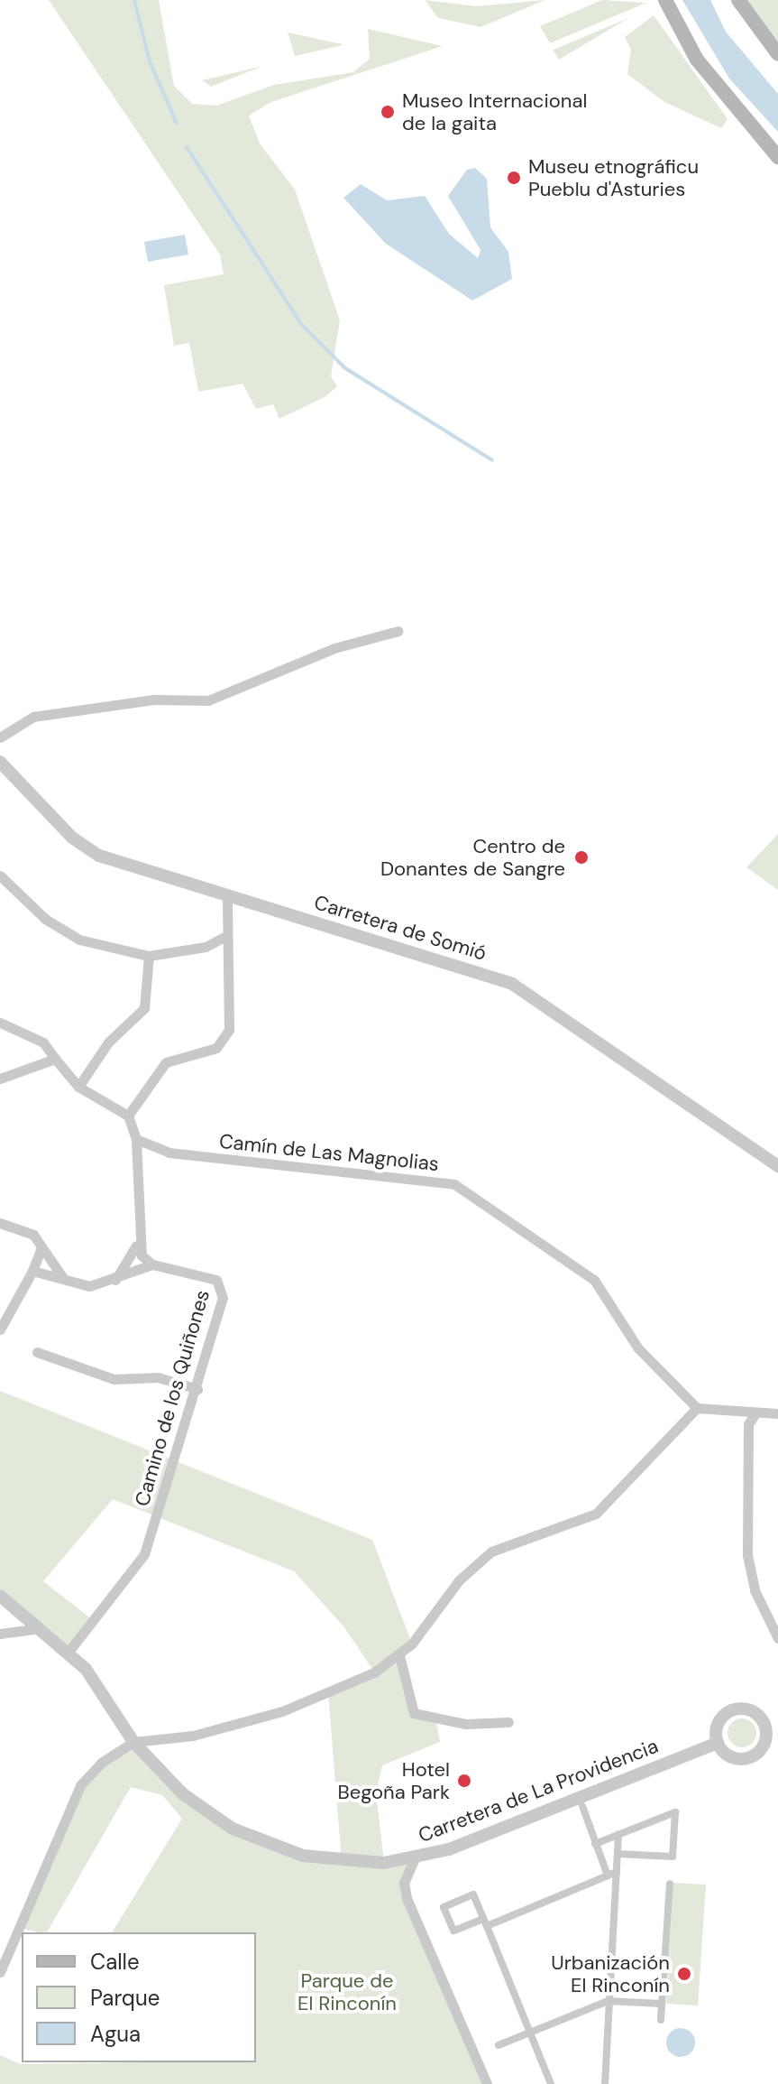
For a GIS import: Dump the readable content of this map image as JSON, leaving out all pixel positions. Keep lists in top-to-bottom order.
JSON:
{
  "streets": {
    "street": [
      "Carretera de Somió",
      "Camín de Las Magnolias",
      "Camino de los Quiñones",
      "Carretera de La Providencia"
    ]
  },
  "crossings": [
    ["Camino de los Quiñones", "Carretera de La Providencia"]
  ],
  "parks": ["Parque de El Rinconín"],
  "places": [
    "Museo Internacional de la gaita",
    "Museu etnográficu Pueblu d'Asturies",
    "Centro de Donantes de Sangre",
    "Hotel Begoña Park",
    "Urbanización El Rinconín"
  ],
  "legend": ["Calle", "Parque", "Agua"]
}
